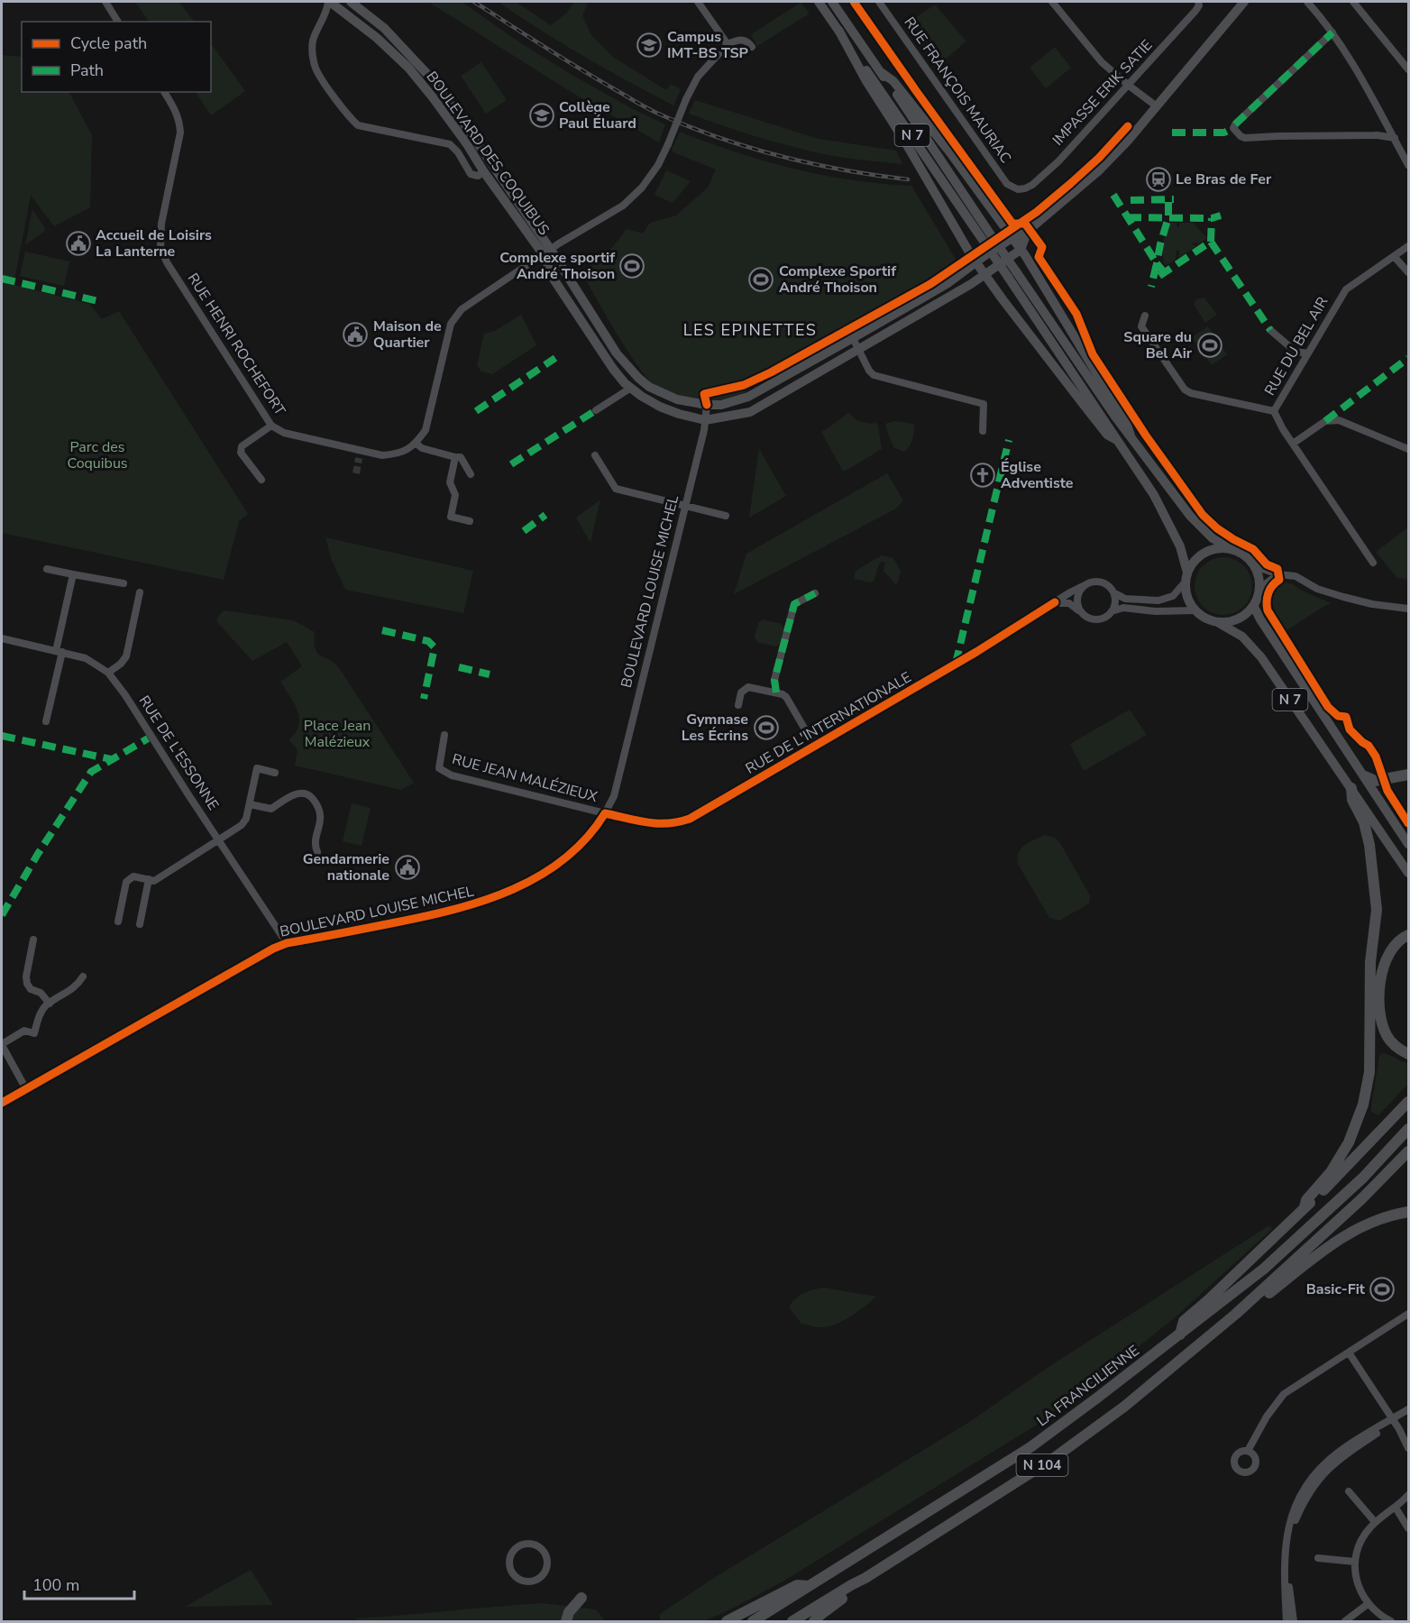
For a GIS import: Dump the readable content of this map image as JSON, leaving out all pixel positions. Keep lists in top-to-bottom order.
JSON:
{
  "streets": {
    "highway": ["LA FRANCILIENNE", "N 104"],
    "main road": ["N 7", "BOULEVARD DES COQUIBUS"],
    "street": [
      "RUE FRANÇOIS MAURIAC",
      "IMPASSE ERIK SATIE",
      "RUE HENRI ROCHEFORT",
      "RUE DU BEL AIR",
      "BOULEVARD LOUISE MICHEL",
      "RUE DE L'INTERNATIONALE",
      "RUE DE L'ESSONNE",
      "RUE JEAN MALÉZIEUX"
    ]
  },
  "crossings": [
    ["RUE FRANÇOIS MAURIAC", "IMPASSE ERIK SATIE"],
    ["BOULEVARD DES COQUIBUS", "BOULEVARD LOUISE MICHEL"],
    ["BOULEVARD LOUISE MICHEL", "RUE DE L'INTERNATIONALE"],
    ["BOULEVARD LOUISE MICHEL", "RUE DE L'ESSONNE"],
    ["BOULEVARD LOUISE MICHEL", "RUE JEAN MALÉZIEUX"],
    ["RUE DE L'INTERNATIONALE", "RUE JEAN MALÉZIEUX"]
  ],
  "districts": ["LES EPINETTES"],
  "parks": ["Parc des Coquibus", "Place Jean Malézieux"],
  "places": {
    "school or university": ["Campus IMT-BS TSP", "Collège Paul Éluard"],
    "station": ["Le Bras de Fer"],
    "public building": ["Accueil de Loisirs La Lanterne", "Maison de Quartier", "Gendarmerie nationale"],
    "sports": [
      "Complexe sportif André Thoison",
      "Complexe Sportif André Thoison",
      "Square du Bel Air",
      "Gymnase Les Écrins",
      "Basic-Fit"
    ],
    "church": ["Église Adventiste"]
  },
  "legend": ["Cycle path", "Path"],
  "scale_bar": "100 m"
}
